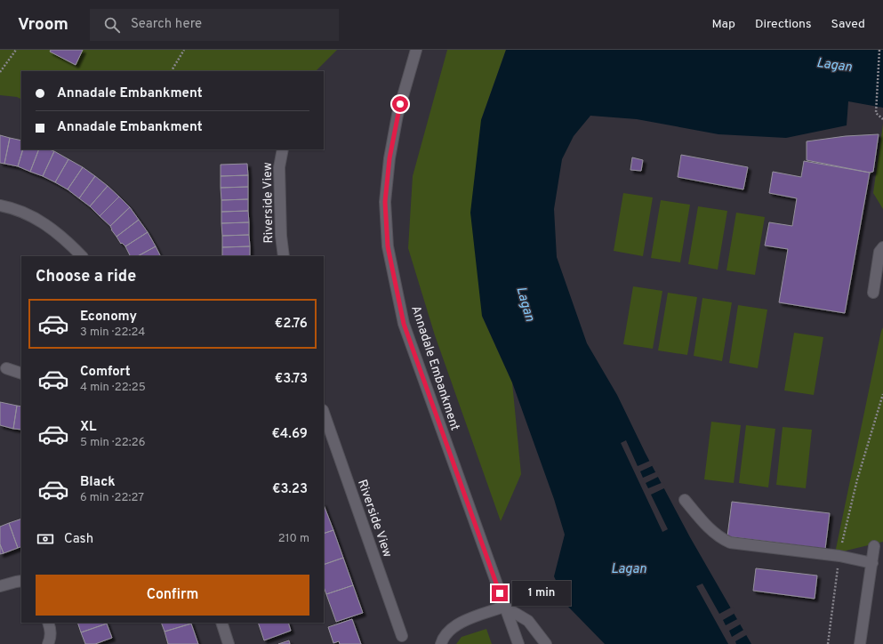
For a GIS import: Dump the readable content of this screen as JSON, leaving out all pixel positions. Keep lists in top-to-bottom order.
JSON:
{
  "streets": {
    "street": ["Riverside View", "Annadale Embankment"]
  },
  "water": ["Lagan"],
  "page": {
    "header": "Vroom",
    "search": "Search here",
    "nav": ["Map", "Directions", "Saved"],
    "banner": ["Annadale Embankment", "Annadale Embankment"],
    "heading": "Choose a ride",
    "list": [
      {
        "name": "Economy",
        "note": "3 min · 22:24",
        "value": "€2.76"
      },
      {
        "name": "Comfort",
        "note": "4 min · 22:25",
        "value": "€3.73"
      },
      {
        "name": "XL",
        "note": "5 min · 22:26",
        "value": "€4.69"
      },
      {
        "name": "Black",
        "note": "6 min · 22:27",
        "value": "€3.23"
      }
    ],
    "pay": ["Cash", "210 m"],
    "buttons": "Confirm",
    "bubble": "1 min"
  }
}
